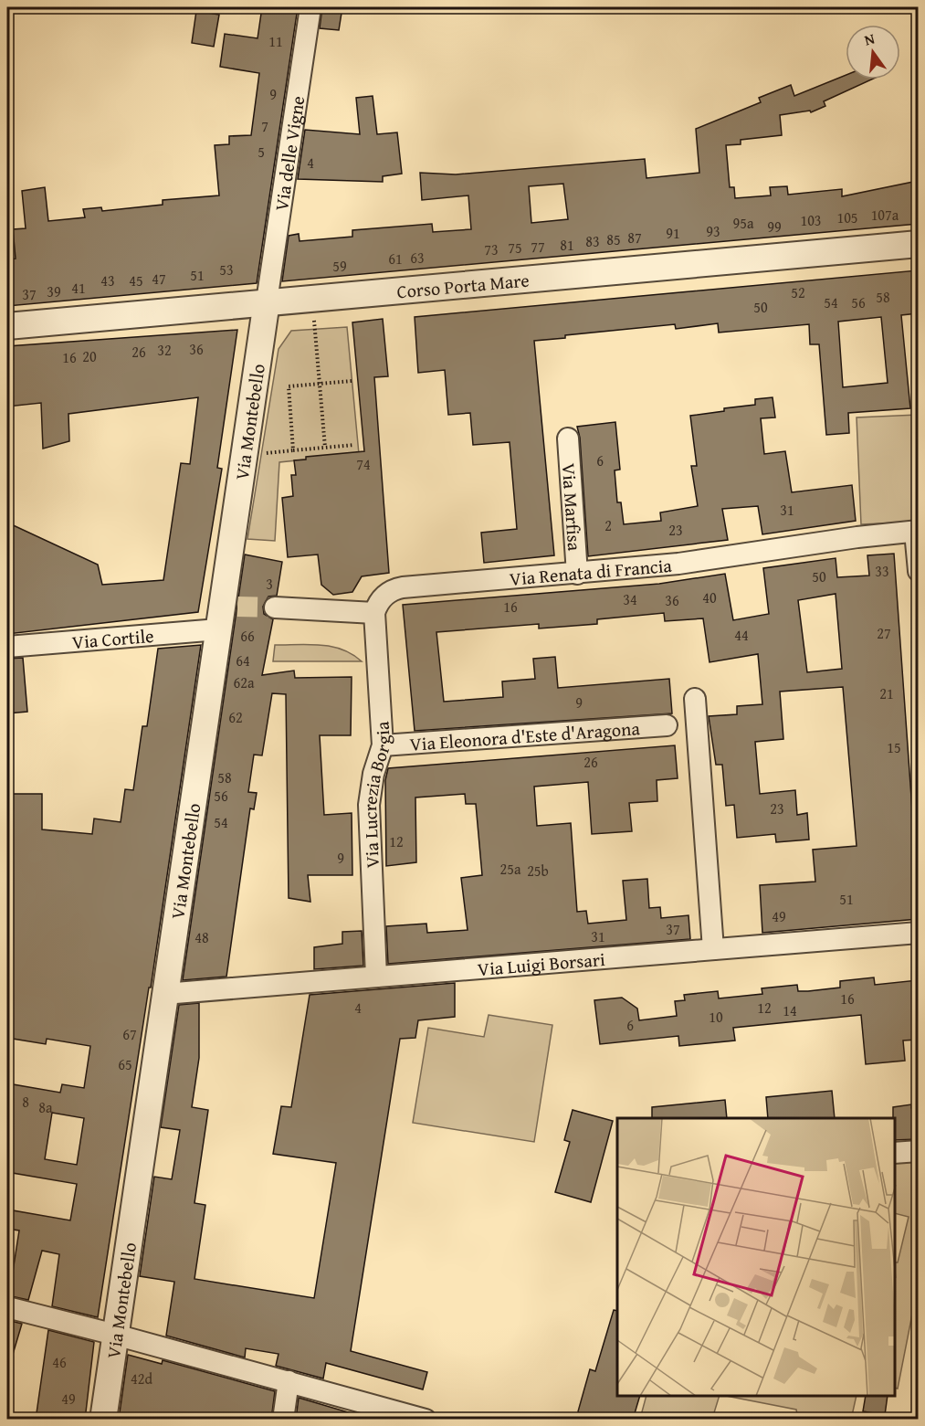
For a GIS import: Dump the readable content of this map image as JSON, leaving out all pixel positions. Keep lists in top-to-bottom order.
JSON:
{
  "streets": {
    "street": [
      "Via delle Vigne",
      "Corso Porta Mare",
      "Via Montebello",
      "Via Marfisa",
      "Via Renata di Francia",
      "Via Cortile",
      "Via Eleonora d'Este d'Aragona",
      "Via Lucrezia Borgia",
      "Via Luigi Borsari"
    ]
  },
  "crossings": [
    ["Via delle Vigne", "Corso Porta Mare"],
    ["Via delle Vigne", "Via Montebello"],
    ["Corso Porta Mare", "Via Montebello"],
    ["Via Montebello", "Via Cortile"],
    ["Via Montebello", "Via Luigi Borsari"],
    ["Via Marfisa", "Via Renata di Francia"],
    ["Via Renata di Francia", "Via Lucrezia Borgia"],
    ["Via Eleonora d'Este d'Aragona", "Via Lucrezia Borgia"],
    ["Via Lucrezia Borgia", "Via Luigi Borsari"]
  ],
  "house_numbers": [
    "11",
    "9",
    "7",
    "5",
    "4",
    "107a",
    "105",
    "103",
    "95a",
    "99",
    "93",
    "91",
    "87",
    "85",
    "83",
    "81",
    "77",
    "75",
    "73",
    "63",
    "61",
    "59",
    "53",
    "51",
    "47",
    "43",
    "45",
    "41",
    "39",
    "52",
    "37",
    "58",
    "54",
    "56",
    "50",
    "36",
    "32",
    "26",
    "20",
    "16",
    "6",
    "74",
    "31",
    "2",
    "23",
    "33",
    "50",
    "3",
    "40",
    "34",
    "36",
    "16",
    "27",
    "44",
    "66",
    "64",
    "62a",
    "21",
    "9",
    "62",
    "15",
    "26",
    "58",
    "56",
    "23",
    "54",
    "12",
    "9",
    "25a",
    "25b",
    "51",
    "49",
    "37",
    "31",
    "48",
    "16",
    "4",
    "12",
    "14",
    "10",
    "6",
    "67",
    "65",
    "8",
    "8a",
    "46",
    "42d",
    "49"
  ],
  "north": "top"
}
